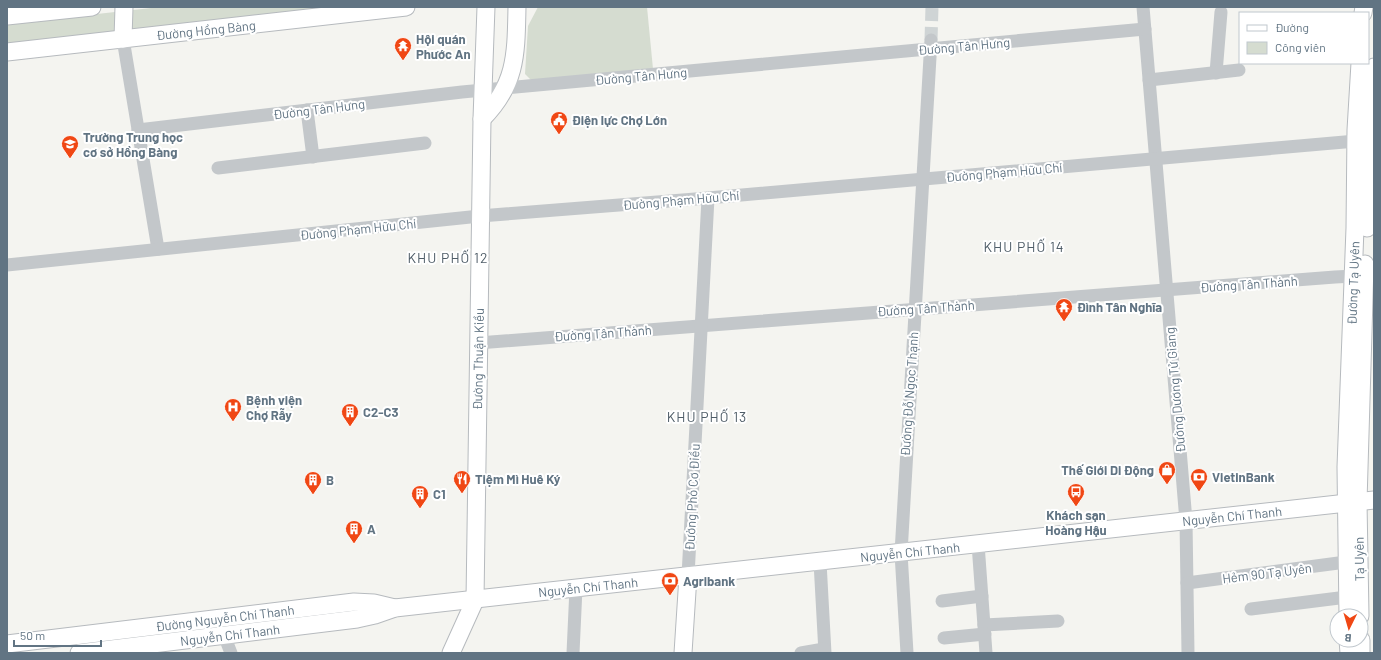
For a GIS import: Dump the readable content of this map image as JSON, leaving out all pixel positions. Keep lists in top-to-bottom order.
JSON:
{
  "streets": {
    "main road": [
      "Đường Hồng Bàng",
      "Đường Tạ Uyên",
      "Đường Thuận Kiều",
      "Đường Phó Cơ Điều",
      "Nguyễn Chí Thanh",
      "Tạ Uyên",
      "Đường Nguyễn Chí Thanh"
    ],
    "street": [
      "Đường Tân Hưng",
      "Đường Phạm Hữu Chí",
      "Đường Tân Thành",
      "Đường Dương Tử Giang",
      "Đường Đỗ Ngọc Thạnh",
      "Hẻm 90 Tạ Uyên"
    ]
  },
  "crossings": [
    ["Đường Tân Hưng", "Đường Thuận Kiều"],
    ["Đường Tân Hưng", "Đường Dương Tử Giang"],
    ["Đường Tân Hưng", "Đường Đỗ Ngọc Thạnh"],
    ["Đường Phạm Hữu Chí", "Đường Tạ Uyên"],
    ["Đường Phạm Hữu Chí", "Đường Thuận Kiều"],
    ["Đường Phạm Hữu Chí", "Đường Dương Tử Giang"],
    ["Đường Phạm Hữu Chí", "Đường Đỗ Ngọc Thạnh"],
    ["Đường Phạm Hữu Chí", "Đường Phó Cơ Điều"],
    ["Đường Tạ Uyên", "Đường Tân Thành"],
    ["Đường Tạ Uyên", "Nguyễn Chí Thanh"],
    ["Đường Tạ Uyên", "Tạ Uyên"],
    ["Đường Tân Thành", "Đường Thuận Kiều"],
    ["Đường Tân Thành", "Đường Dương Tử Giang"],
    ["Đường Tân Thành", "Đường Đỗ Ngọc Thạnh"],
    ["Đường Tân Thành", "Đường Phó Cơ Điều"],
    ["Đường Thuận Kiều", "Nguyễn Chí Thanh"],
    ["Đường Thuận Kiều", "Đường Nguyễn Chí Thanh"],
    ["Đường Dương Tử Giang", "Nguyễn Chí Thanh"],
    ["Đường Dương Tử Giang", "Hẻm 90 Tạ Uyên"],
    ["Đường Đỗ Ngọc Thạnh", "Nguyễn Chí Thanh"],
    ["Đường Phó Cơ Điều", "Nguyễn Chí Thanh"],
    ["Nguyễn Chí Thanh", "Tạ Uyên"],
    ["Nguyễn Chí Thanh", "Đường Nguyễn Chí Thanh"],
    ["Tạ Uyên", "Hẻm 90 Tạ Uyên"]
  ],
  "districts": ["KHU PHỐ 14", "KHU PHỐ 12", "KHU PHỐ 13"],
  "places": {
    "temple": ["Hội quán Phước An", "Đình Tân Nghĩa"],
    "public building": ["Điện lực Chợ Lớn"],
    "school or university": ["Trường Trung học cơ sở Hồng Bàng"],
    "hospital": ["Bệnh viện Chợ Rẫy"],
    "building": [
      "C2-C3",
      "B",
      "C1",
      "A"
    ],
    "shop": ["Thế Giới Di Động"],
    "bank": ["VietinBank", "Agribank"],
    "restaurant": ["Tiệm Mì Huê Ký"],
    "bus stop": ["Khách sạn Hoàng Hậu"]
  },
  "legend": ["Đường", "Công viên"],
  "scale_bar": "50 m",
  "north": "bottom"
}
